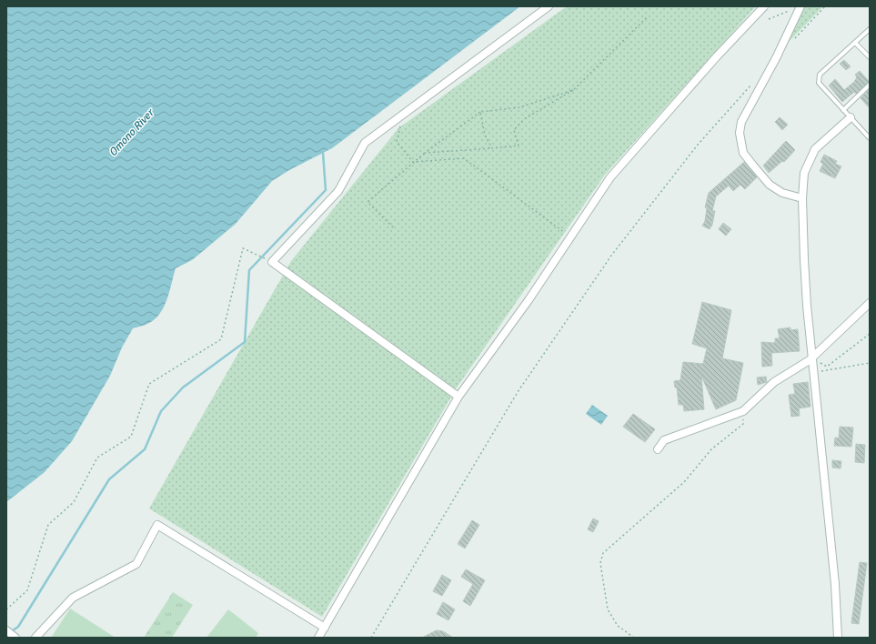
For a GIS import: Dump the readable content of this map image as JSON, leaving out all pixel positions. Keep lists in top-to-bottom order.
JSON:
{
  "water": ["Omono River"]
}
